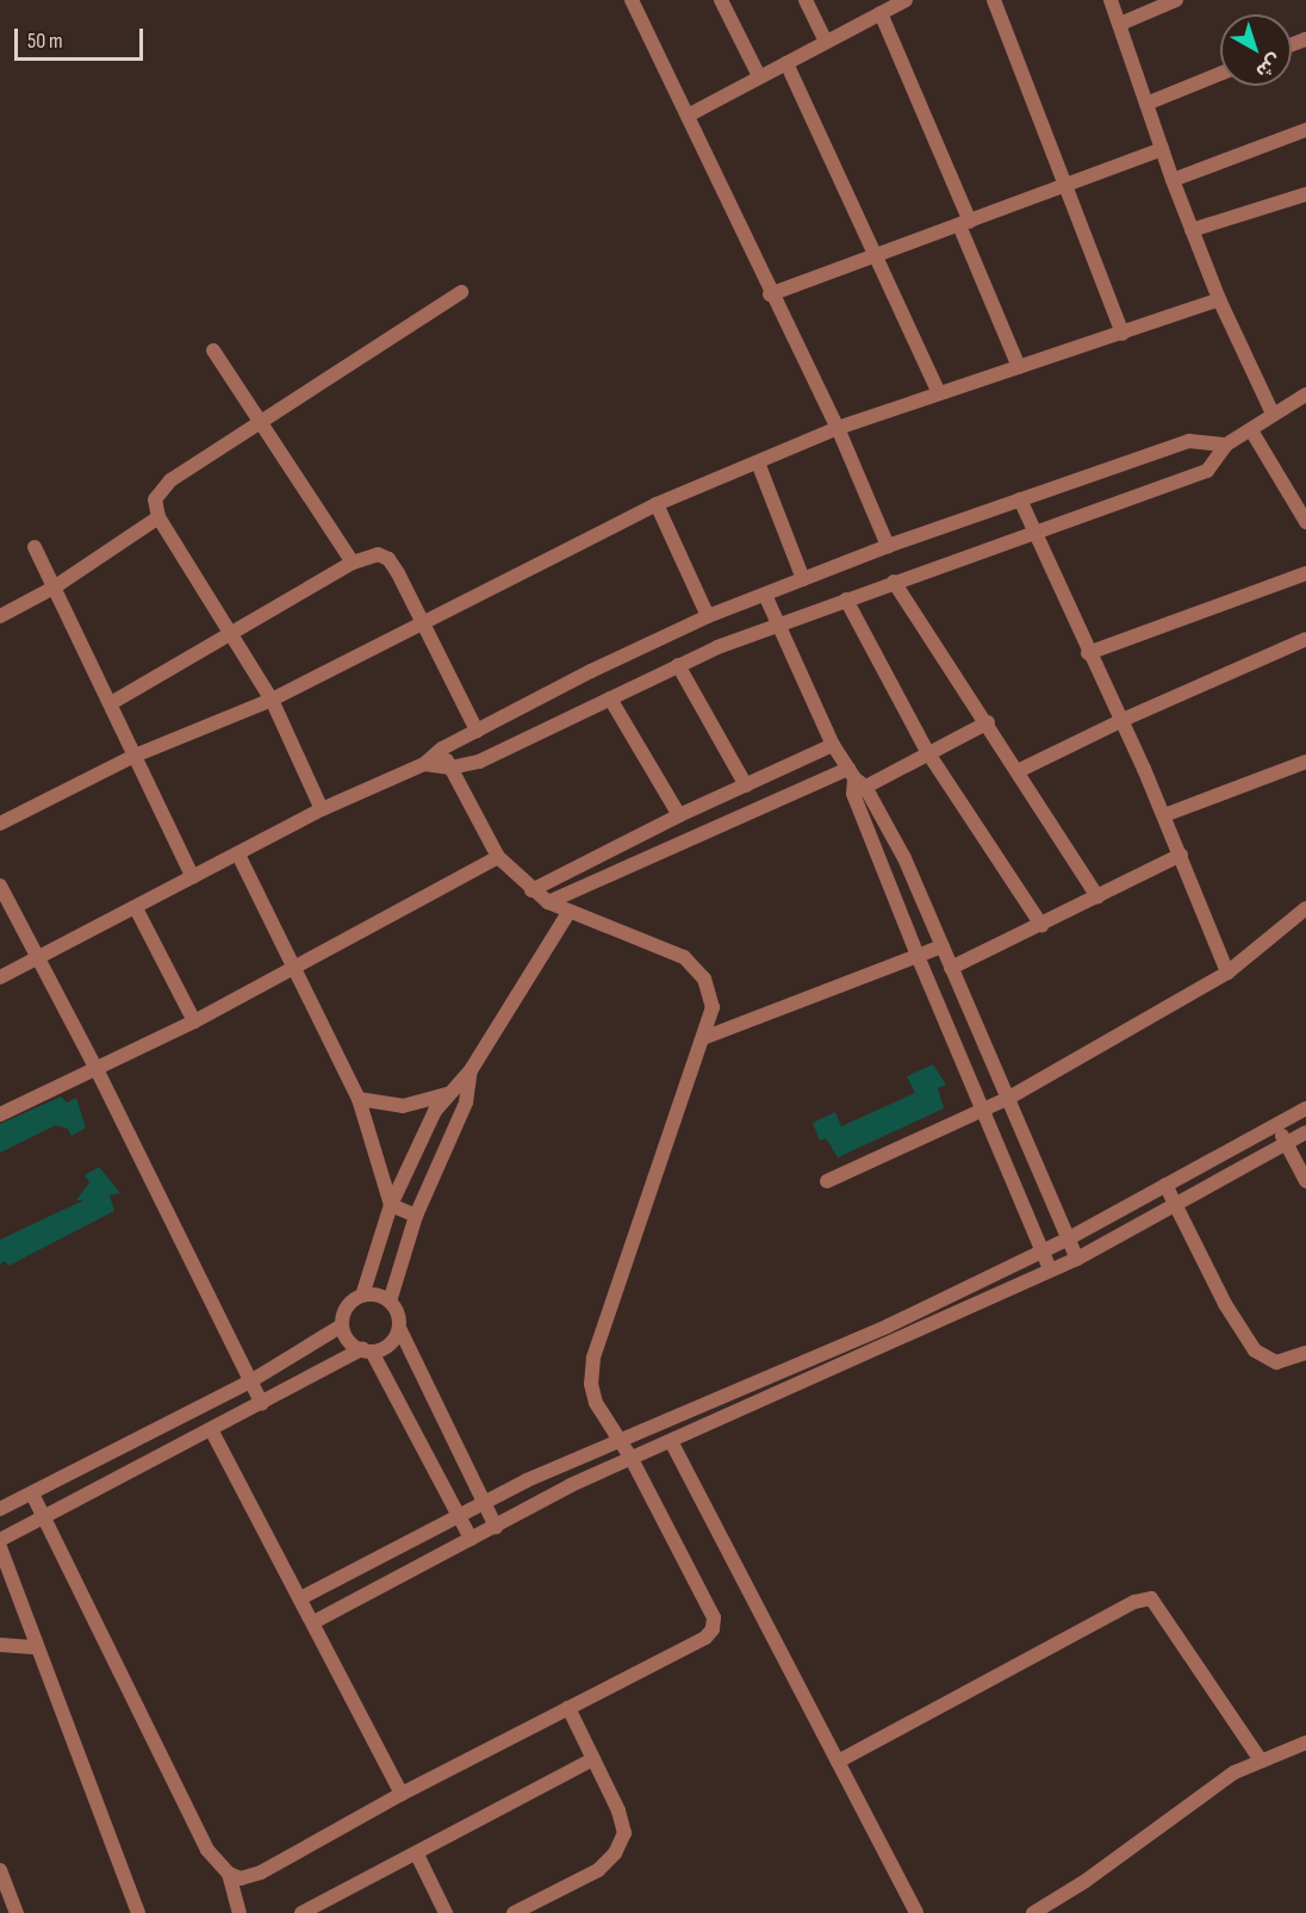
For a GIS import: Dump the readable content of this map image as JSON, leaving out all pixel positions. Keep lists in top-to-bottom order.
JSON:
{
  "scale_bar": "50 m",
  "north": "bottom right"
}
